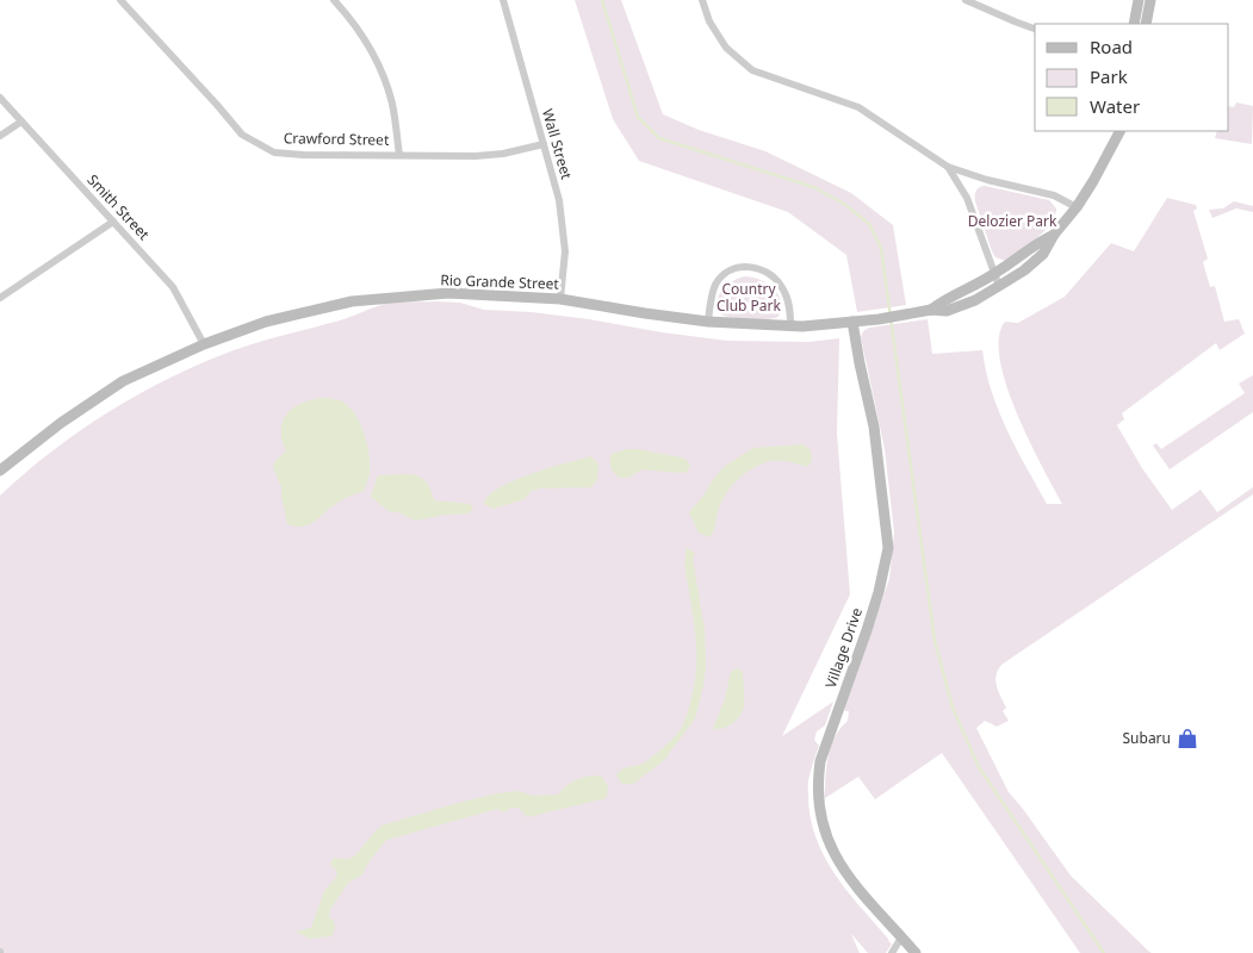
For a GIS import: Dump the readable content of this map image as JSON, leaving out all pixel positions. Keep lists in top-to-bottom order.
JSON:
{
  "streets": {
    "street": [
      "Crawford Street",
      "Wall Street",
      "Smith Street",
      "Rio Grande Street",
      "Village Drive"
    ]
  },
  "crossings": [
    ["Crawford Street", "Wall Street"],
    ["Wall Street", "Rio Grande Street"],
    ["Smith Street", "Rio Grande Street"],
    ["Rio Grande Street", "Village Drive"]
  ],
  "parks": ["Delozier Park", "Country Club Park"],
  "places": {
    "shop": ["Subaru"]
  },
  "legend": ["Road", "Park", "Water"]
}
